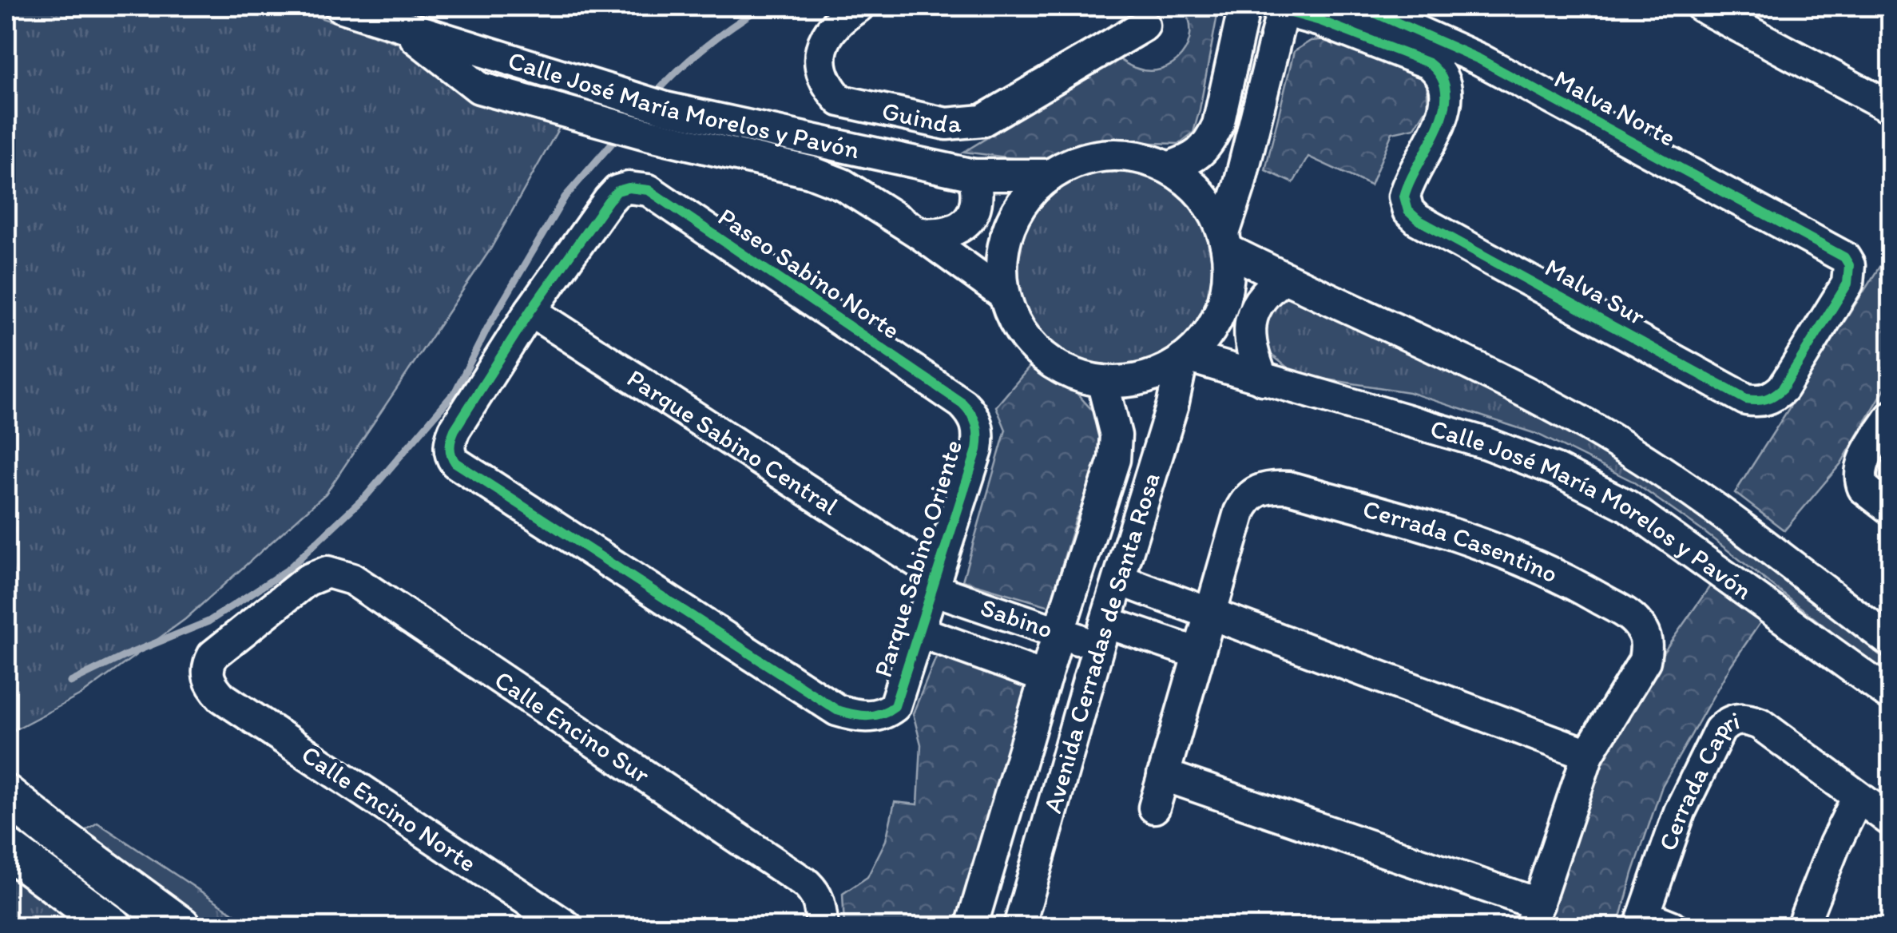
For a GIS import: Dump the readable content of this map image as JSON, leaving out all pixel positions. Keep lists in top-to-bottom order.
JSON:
{
  "streets": {
    "street": [
      "Calle José María Morelos y Pavón",
      "Malva Norte",
      "Guinda",
      "Paseo Sabino Norte",
      "Malva Sur",
      "Parque Sabino Central",
      "Cerrada Casentino",
      "Parque Sabino Oriente",
      "Sabino",
      "Avenida Cerradas de Santa Rosa",
      "Calle Encino Sur",
      "Cerrada Capri",
      "Calle Encino Norte"
    ]
  },
  "crossings": [
    ["Calle José María Morelos y Pavón", "Avenida Cerradas de Santa Rosa"],
    ["Malva Norte", "Malva Sur"],
    ["Paseo Sabino Norte", "Parque Sabino Central"],
    ["Paseo Sabino Norte", "Parque Sabino Oriente"],
    ["Parque Sabino Central", "Parque Sabino Oriente"],
    ["Parque Sabino Central", "Sabino"],
    ["Parque Sabino Oriente", "Sabino"],
    ["Sabino", "Avenida Cerradas de Santa Rosa"],
    ["Calle Encino Sur", "Calle Encino Norte"]
  ]
}
